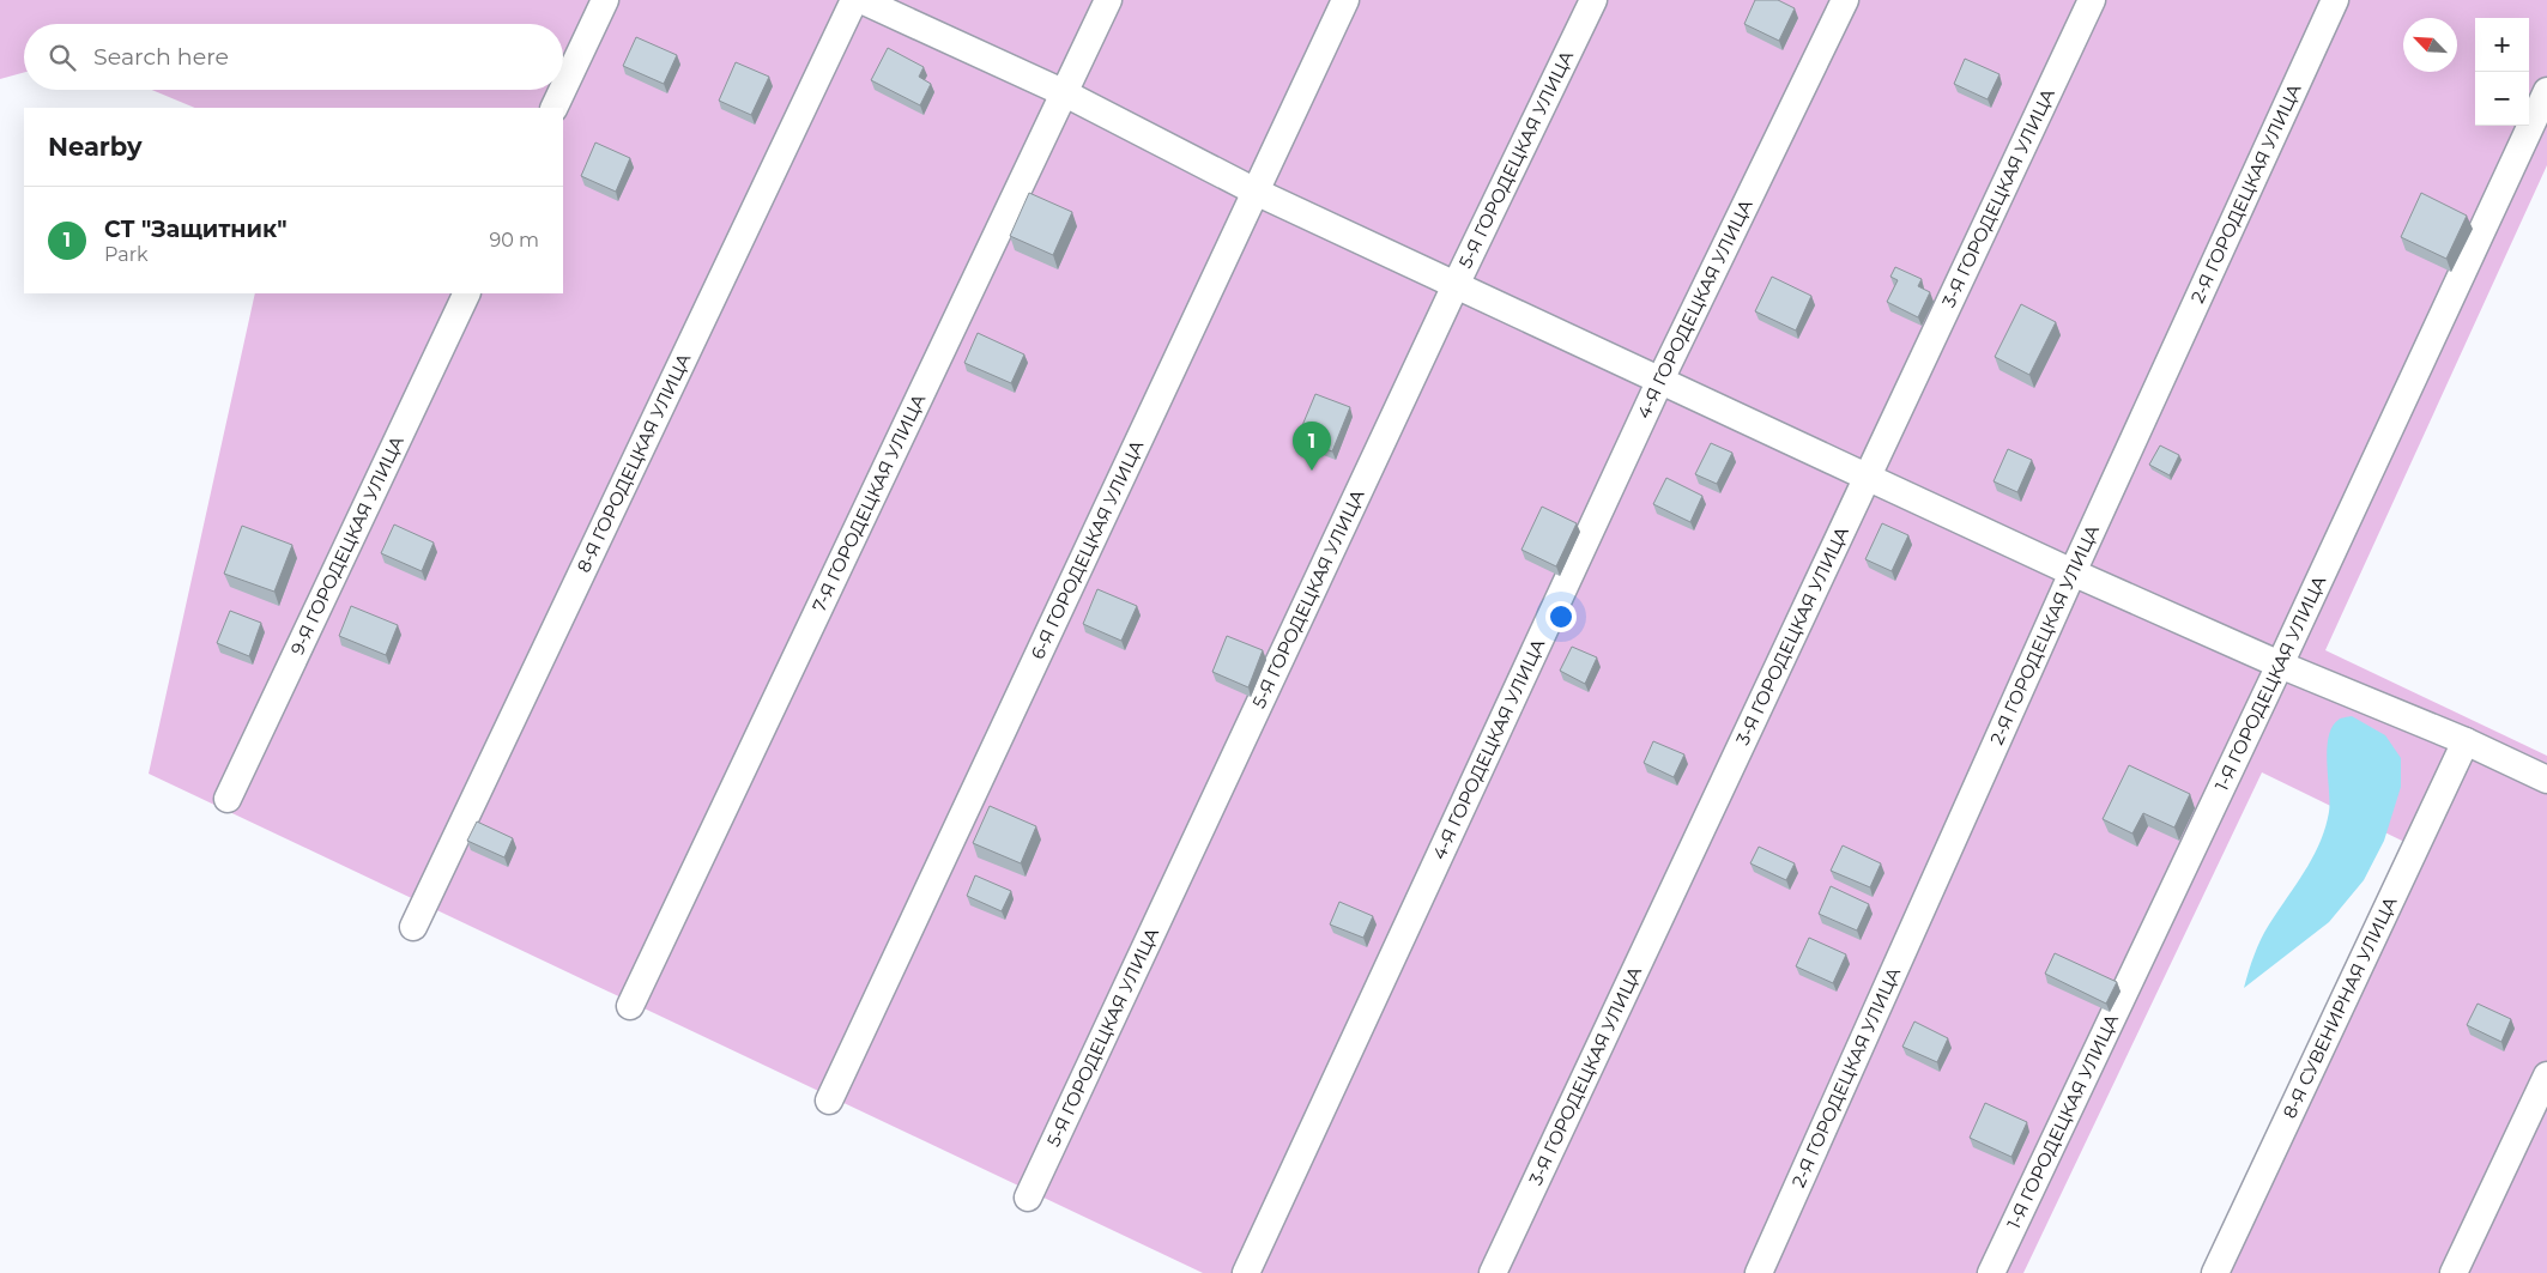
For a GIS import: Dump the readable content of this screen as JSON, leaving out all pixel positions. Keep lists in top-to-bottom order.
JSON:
{
  "streets": {
    "street": [
      "5-Я ГОРОДЕЦКАЯ УЛИЦА",
      "2-Я ГОРОДЕЦКАЯ УЛИЦА",
      "3-Я ГОРОДЕЦКАЯ УЛИЦА",
      "4-Я ГОРОДЕЦКАЯ УЛИЦА",
      "8-Я ГОРОДЕЦКАЯ УЛИЦА",
      "7-Я ГОРОДЕЦКАЯ УЛИЦА",
      "9-Я ГОРОДЕЦКАЯ УЛИЦА",
      "6-Я ГОРОДЕЦКАЯ УЛИЦА",
      "1-Я ГОРОДЕЦКАЯ УЛИЦА",
      "8-Я СУВЕНИРНАЯ УЛИЦА"
    ]
  },
  "north": "top left",
  "page": {
    "map_buttons": ["+", "−"],
    "search": "Search here",
    "heading": "Nearby",
    "list": [
      {
        "mark": "1",
        "name": "СТ \"Защитник\"",
        "note": "Park",
        "value": "90 m"
      }
    ],
    "pins": "1"
  }
}
